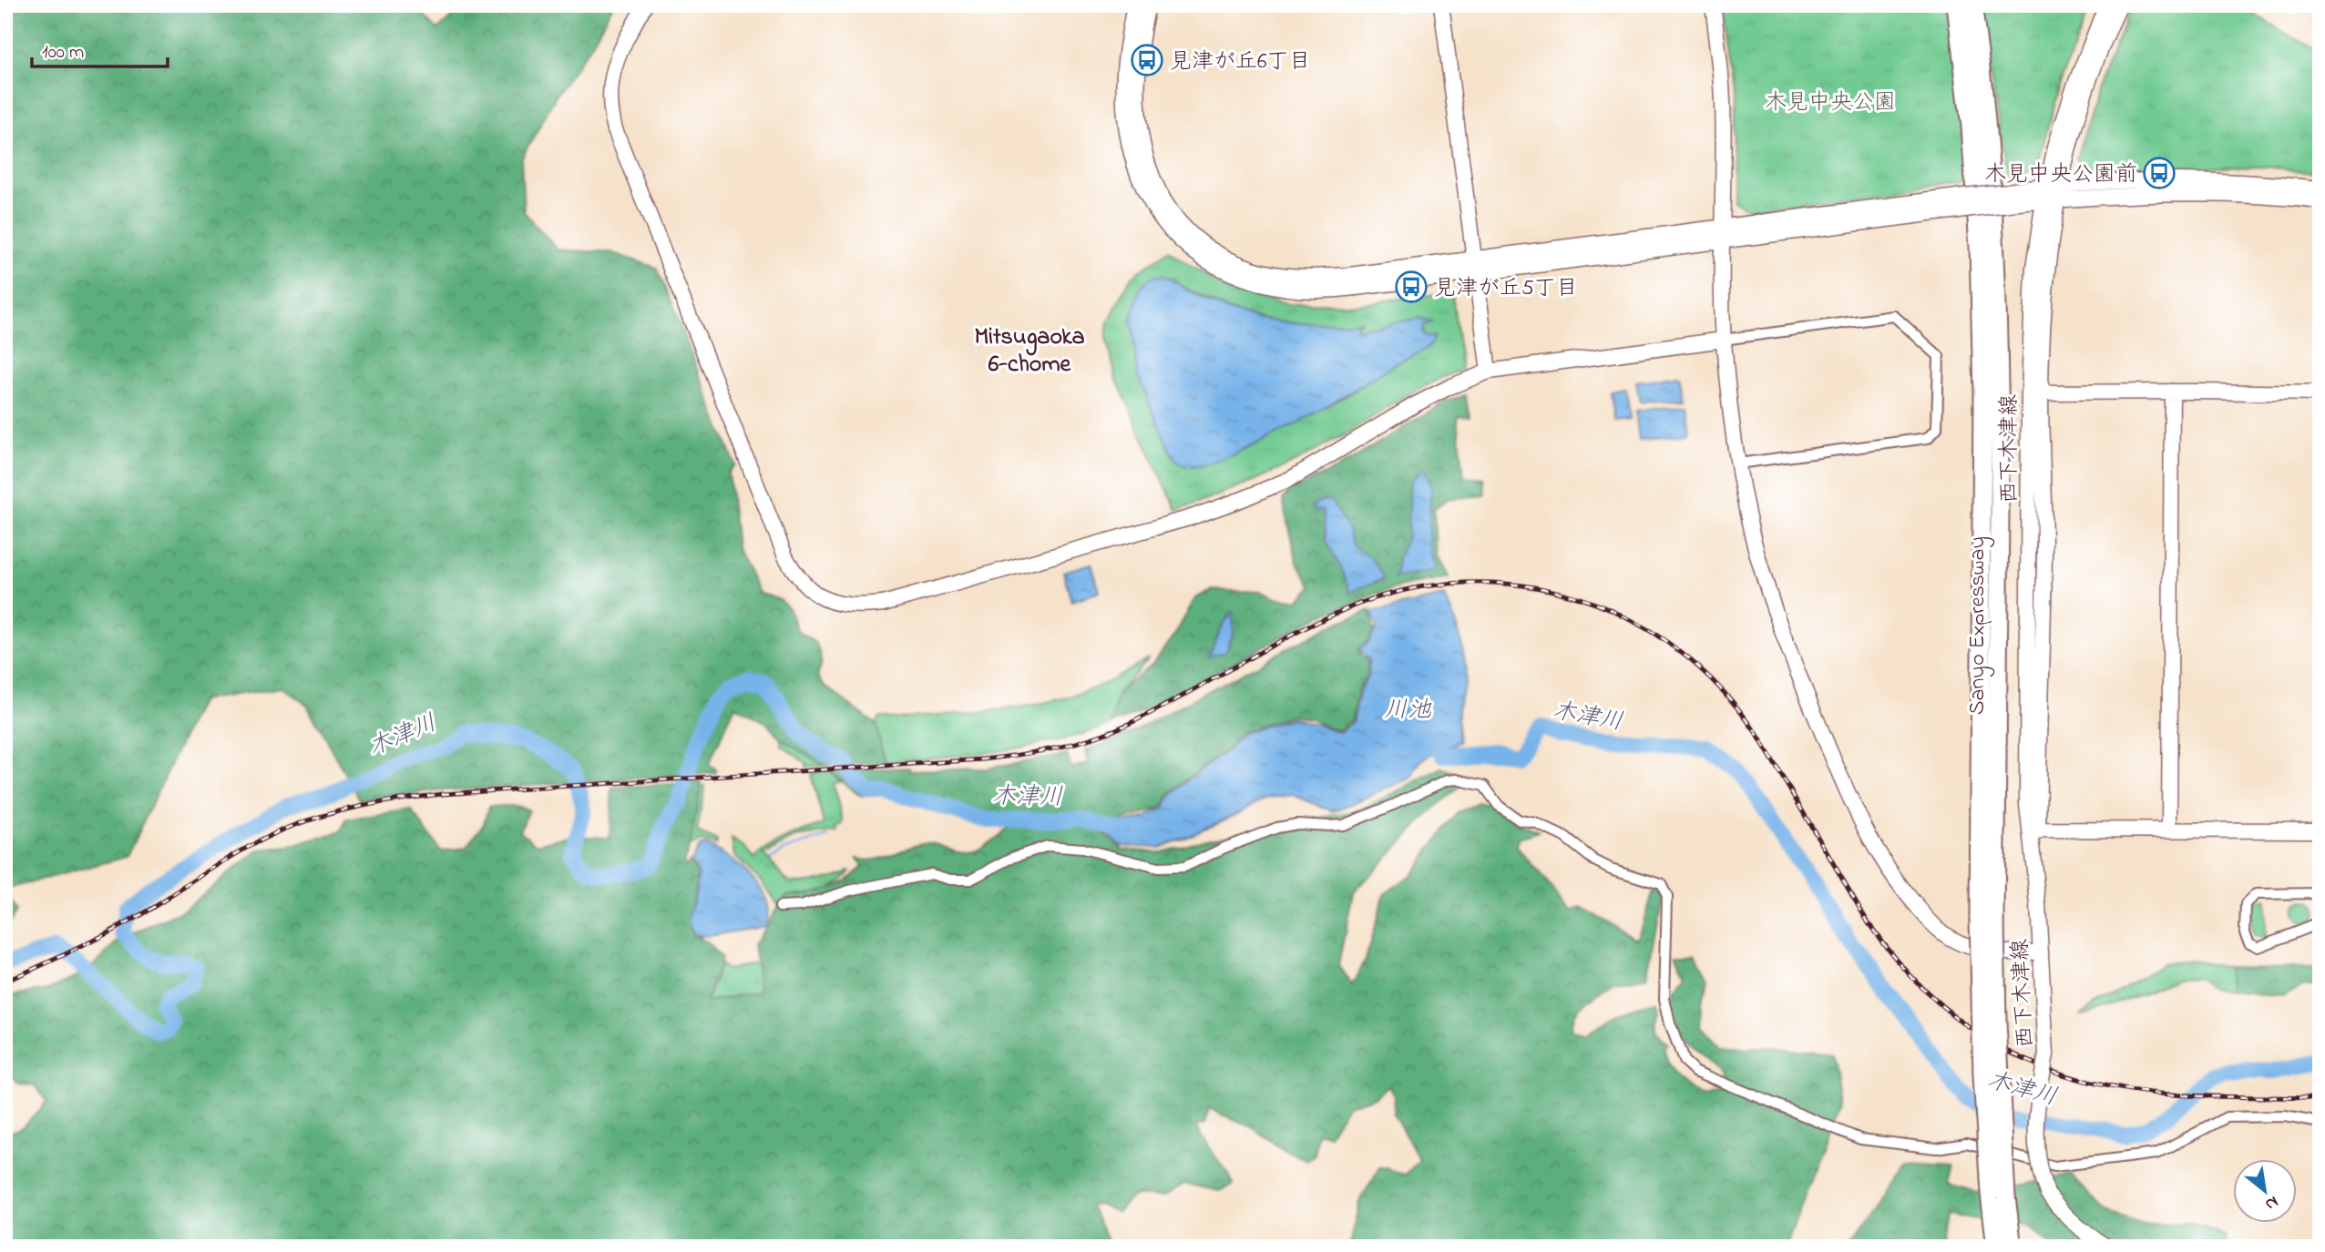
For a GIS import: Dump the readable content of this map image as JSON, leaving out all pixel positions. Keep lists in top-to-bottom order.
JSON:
{
  "streets": {
    "highway": ["Sanyo Expressway"],
    "street": ["西下木津線"]
  },
  "districts": ["Mitsugaoka 6-chome"],
  "water": ["川池", "木津川"],
  "parks": ["木見中央公園"],
  "places": {
    "bus stop": ["見津が丘6丁目", "木見中央公園前", "見津が丘5丁目"]
  },
  "scale_bar": "100 m",
  "north": "bottom right"
}
